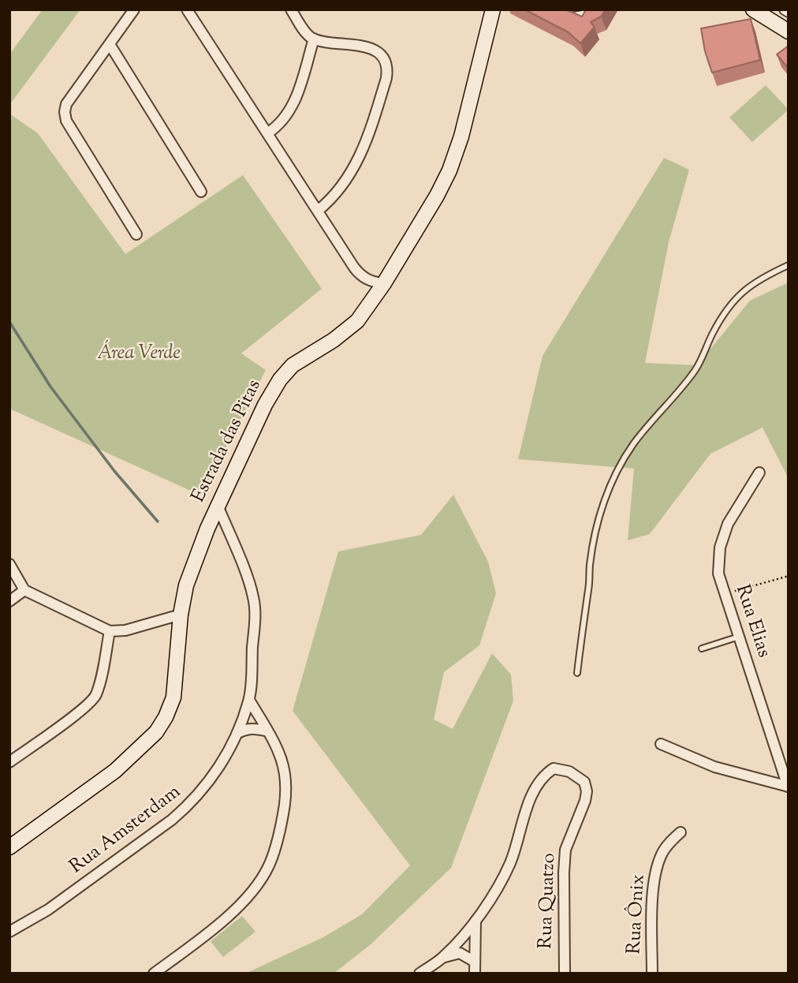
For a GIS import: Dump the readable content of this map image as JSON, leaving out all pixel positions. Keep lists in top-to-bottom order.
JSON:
{
  "streets": {
    "main road": ["Estrada das Pitas"],
    "street": [
      "Rua Elias",
      "Rua Amsterdam",
      "Rua Quatzo",
      "Rua Ônix"
    ]
  },
  "crossings": [
    ["Estrada das Pitas", "Rua Amsterdam"]
  ],
  "parks": ["Área Verde"]
}
